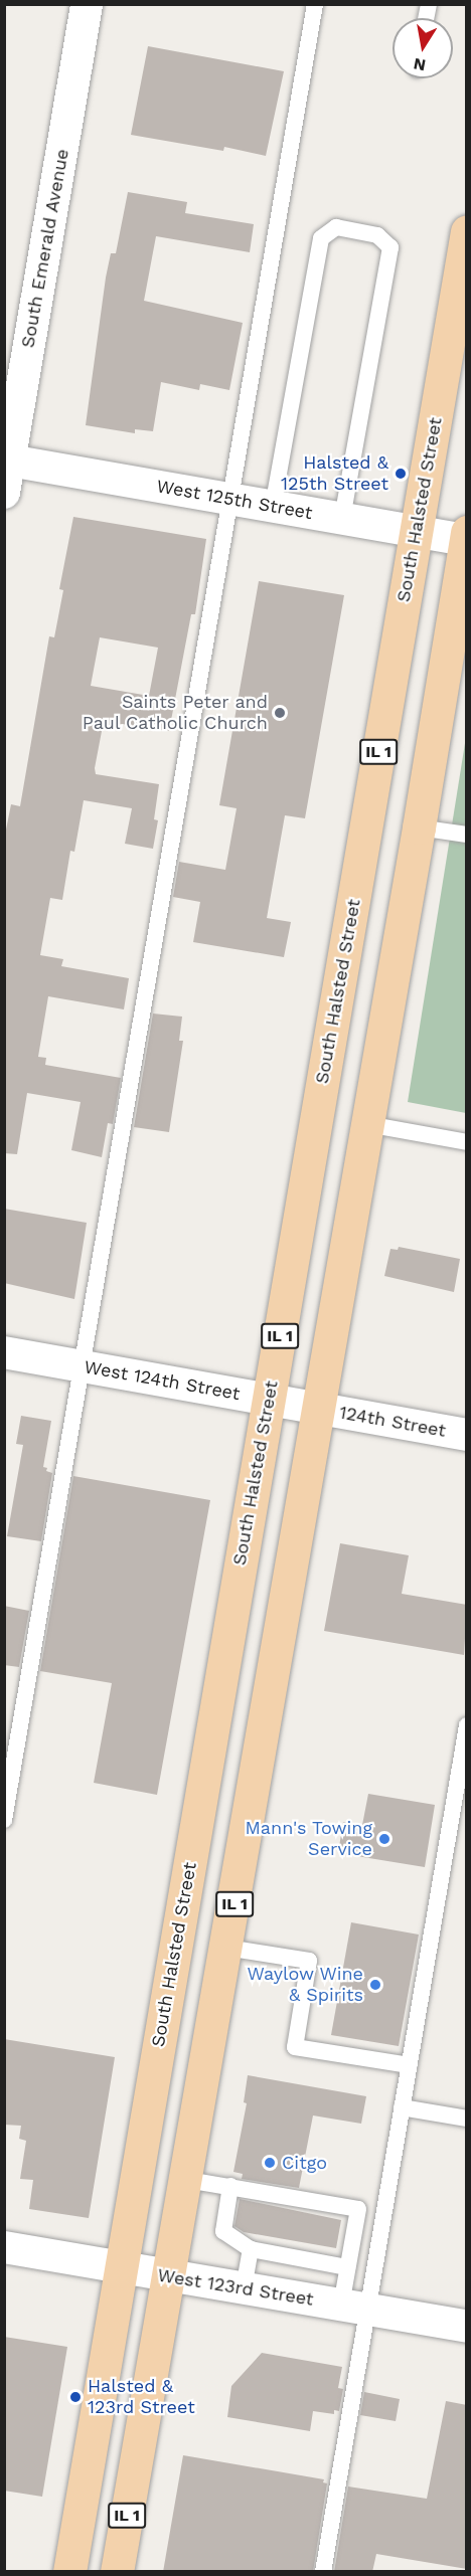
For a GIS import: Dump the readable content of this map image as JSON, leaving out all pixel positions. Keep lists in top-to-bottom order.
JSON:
{
  "streets": {
    "main road": ["South Halsted Street", "IL 1"],
    "street": [
      "South Emerald Avenue",
      "West 125th Street",
      "West 124th Street",
      "124th Street",
      "West 123rd Street"
    ]
  },
  "crossings": [
    ["South Emerald Avenue", "West 125th Street"],
    ["West 125th Street", "South Halsted Street"],
    ["West 125th Street", "IL 1"],
    ["South Halsted Street", "West 124th Street"],
    ["South Halsted Street", "West 123rd Street"],
    ["IL 1", "West 124th Street"],
    ["IL 1", "124th Street"],
    ["IL 1", "West 123rd Street"],
    ["West 124th Street", "124th Street"]
  ],
  "places": [
    "Halsted & 125th Street",
    "Saints Peter and Paul Catholic Church",
    "Mann's Towing Service",
    "Waylow Wine & Spirits",
    "Citgo",
    "Halsted & 123rd Street"
  ],
  "north": "bottom"
}
